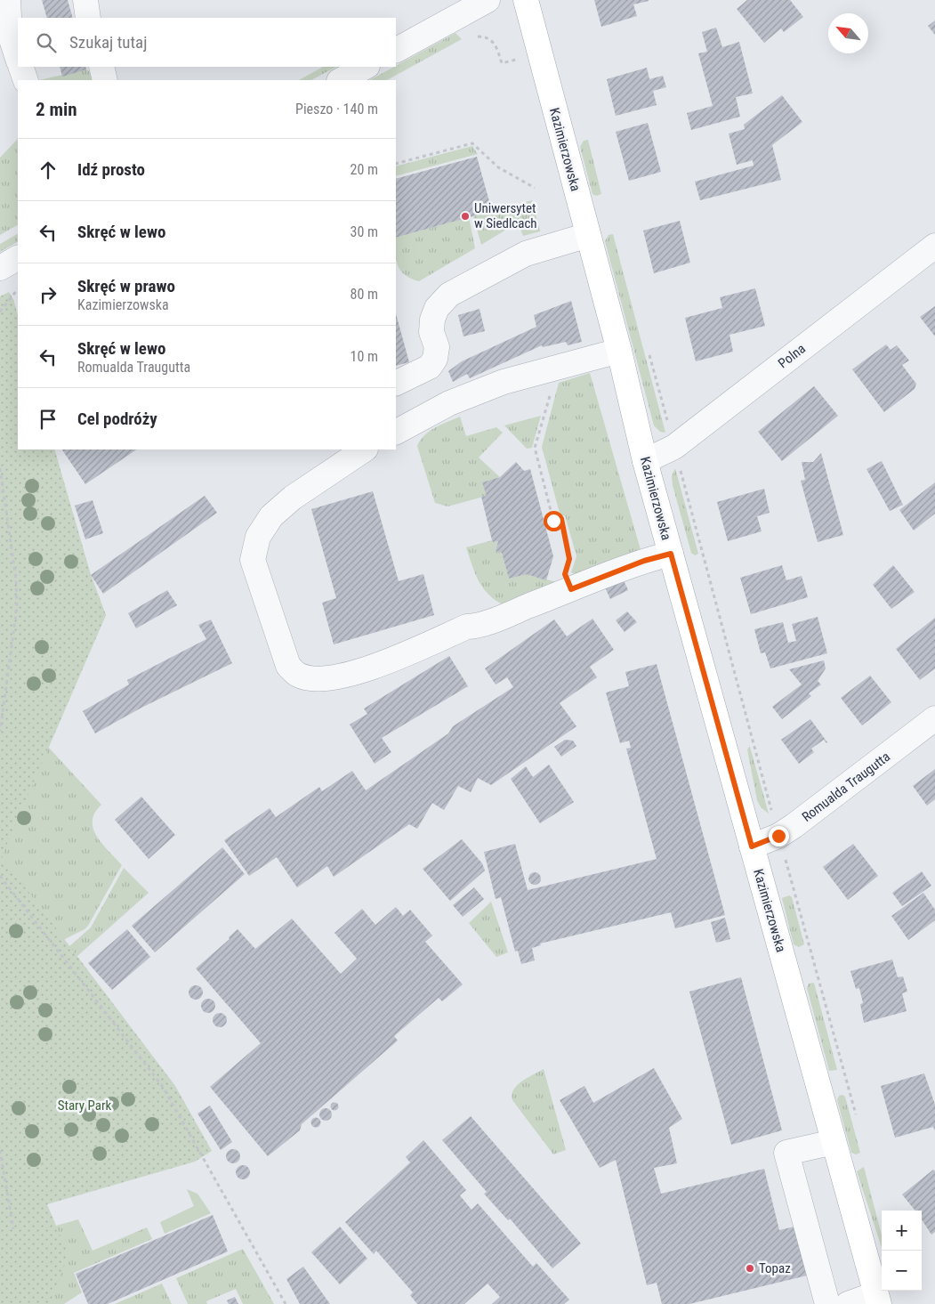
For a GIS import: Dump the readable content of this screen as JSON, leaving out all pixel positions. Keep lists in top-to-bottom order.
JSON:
{
  "streets": {
    "main road": ["Kazimierzowska"],
    "street": ["Polna", "Romualda Traugutta"]
  },
  "crossings": [
    ["Kazimierzowska", "Polna"],
    ["Kazimierzowska", "Romualda Traugutta"]
  ],
  "parks": ["Stary Park"],
  "places": ["Uniwersytet w Siedlcach", "Topaz"],
  "north": "top left",
  "page": {
    "search": "Szukaj tutaj",
    "heading": ["2 min", "Pieszo · 140 m"],
    "list": [
      ["Idź prosto", "20 m"],
      ["Skręć w lewo", "30 m"],
      ["Skręć w prawo", "Kazimierzowska", "80 m"],
      ["Skręć w lewo", "Romualda Traugutta", "10 m"],
      "Cel podróży"
    ],
    "map_buttons": ["+", "−"]
  }
}
